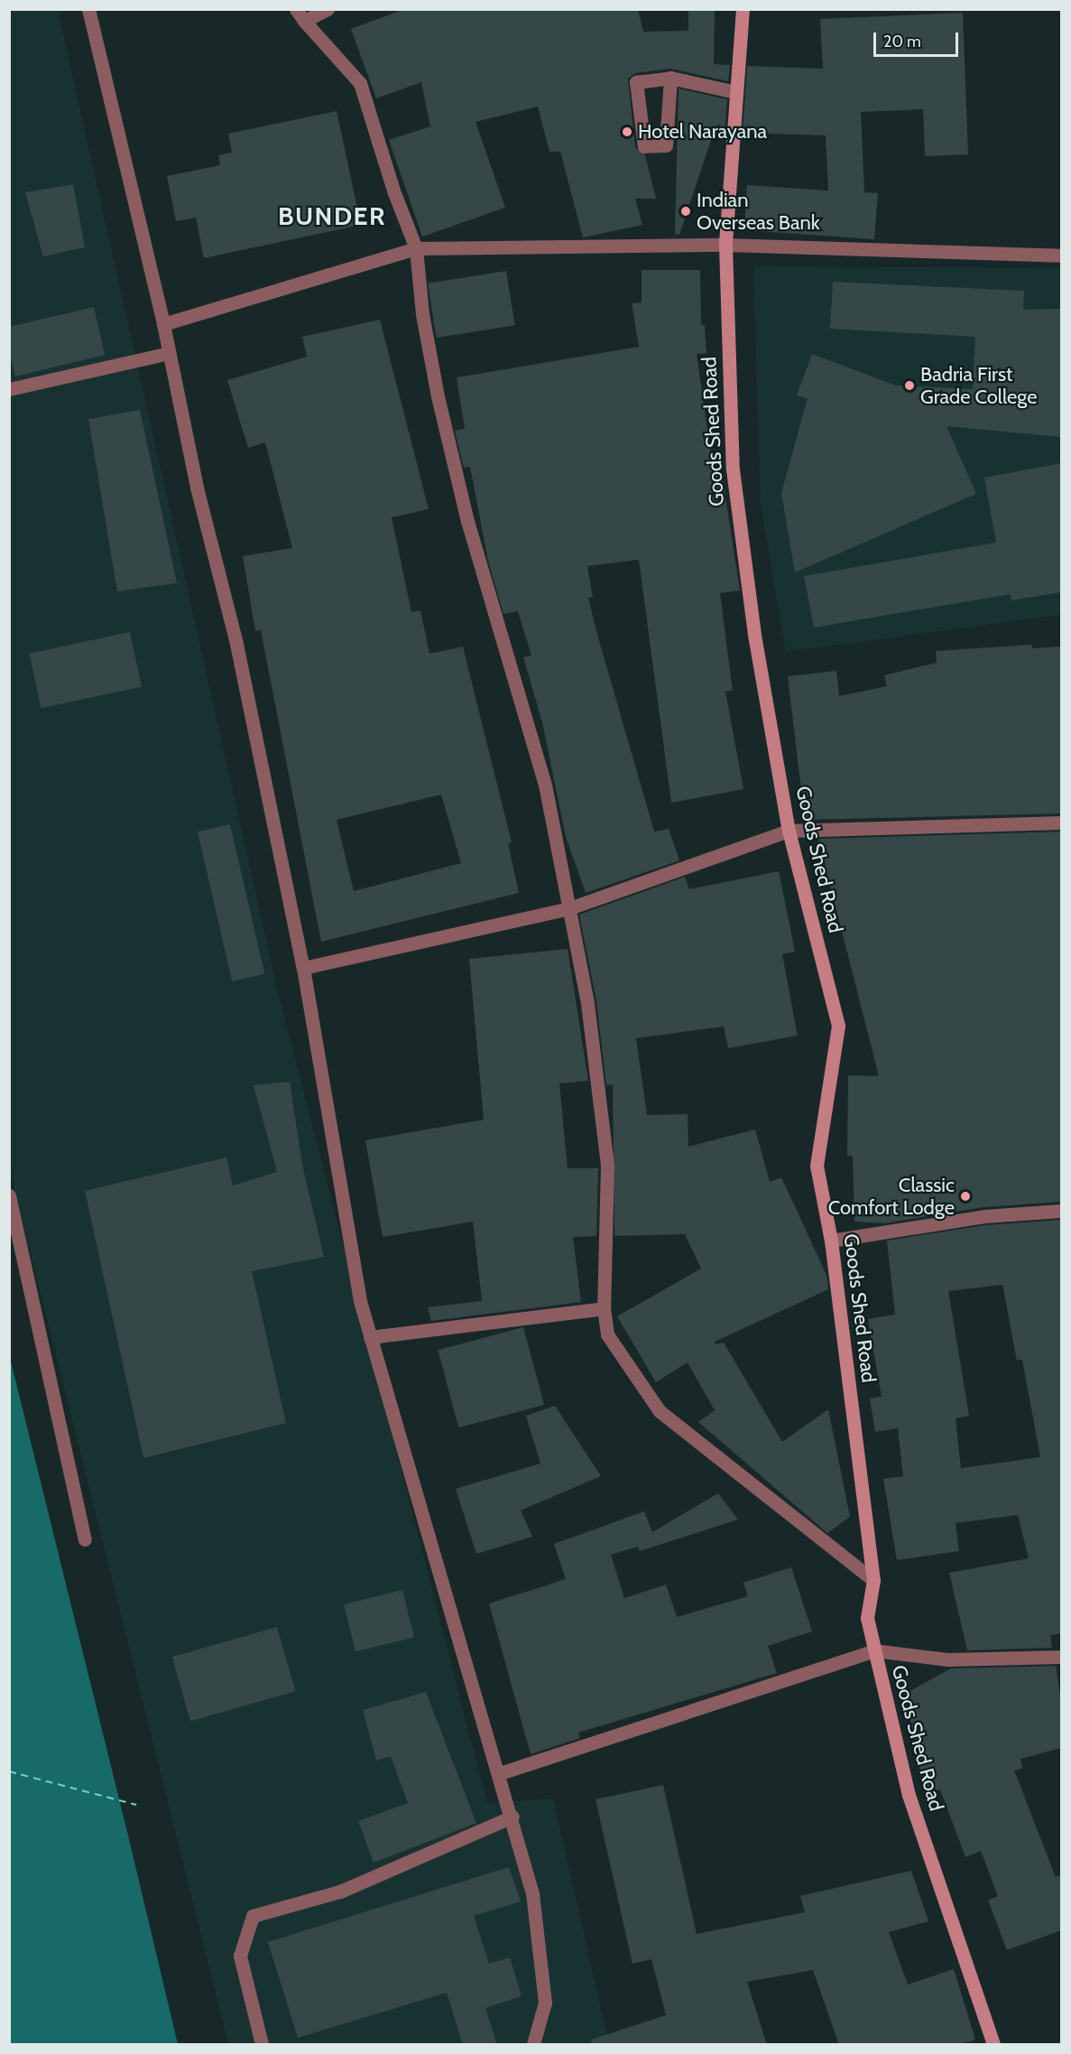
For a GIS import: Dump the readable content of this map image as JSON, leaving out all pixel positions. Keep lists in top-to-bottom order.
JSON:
{
  "streets": {
    "street": ["Goods Shed Road"]
  },
  "districts": ["BUNDER"],
  "places": [
    "Hotel Narayana",
    "Indian Overseas Bank",
    "Badria First Grade College",
    "Classic Comfort Lodge"
  ],
  "scale_bar": "20 m"
}
